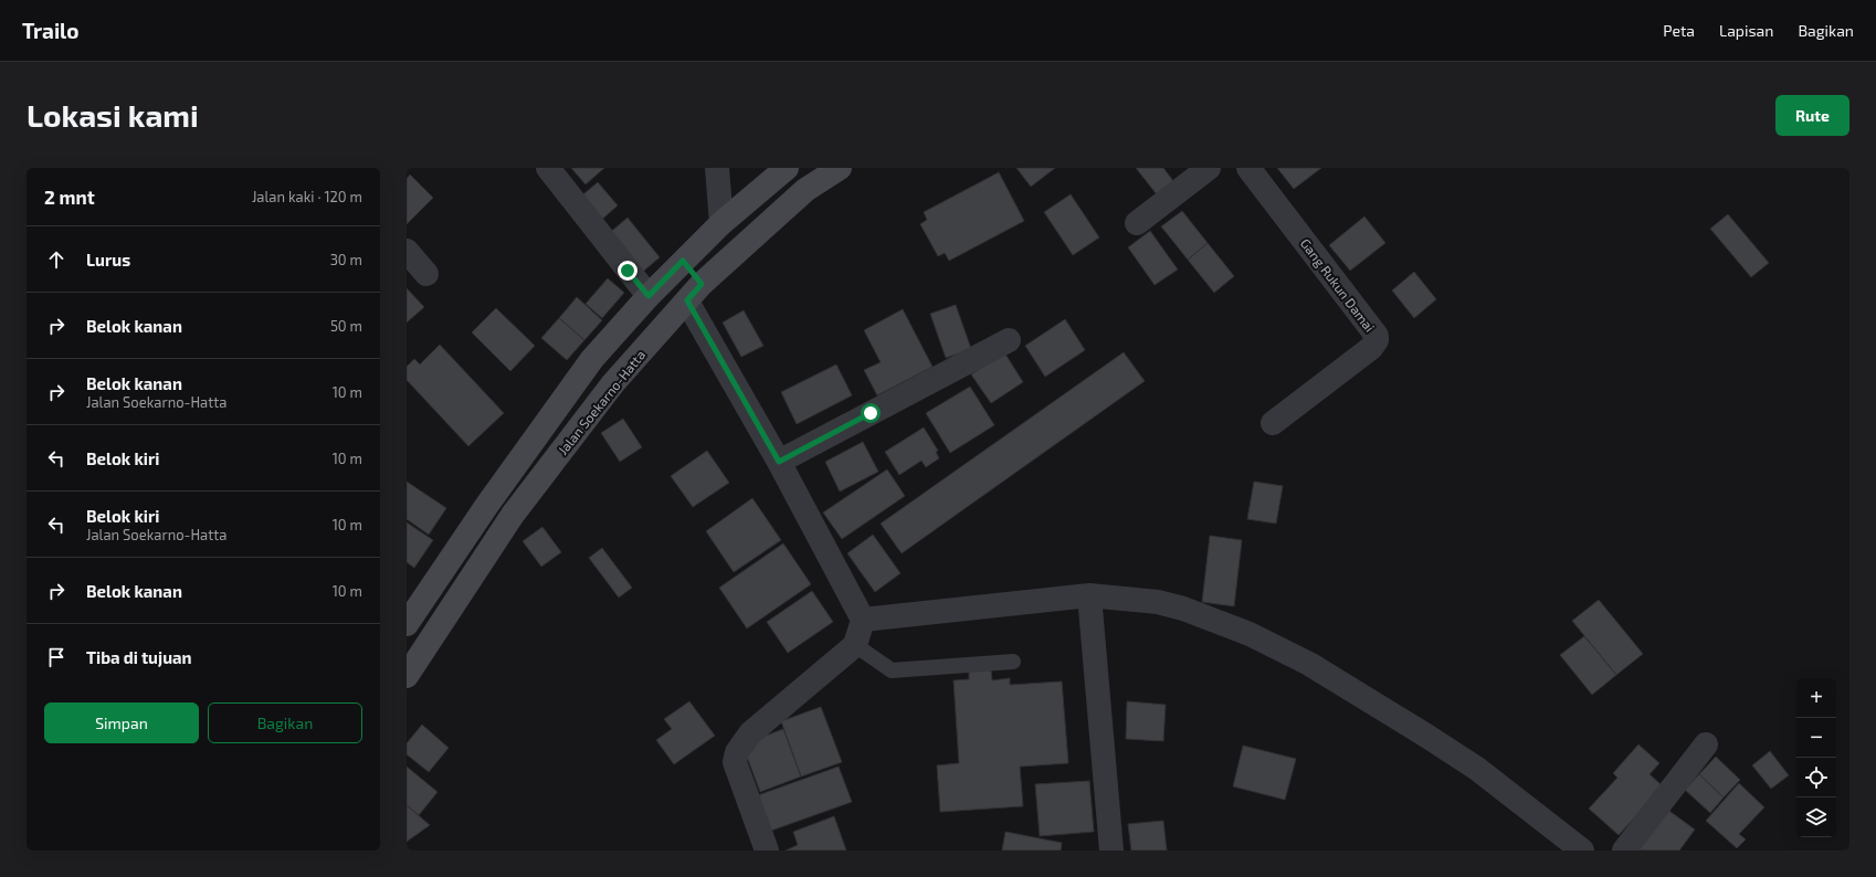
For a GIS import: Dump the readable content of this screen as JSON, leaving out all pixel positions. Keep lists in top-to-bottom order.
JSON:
{
  "streets": {
    "main road": ["Jalan Soekarno-Hatta"],
    "street": ["Gang Rukun Damai"]
  },
  "page": {
    "header": "Trailo",
    "nav": ["Peta", "Lapisan", "Bagikan"],
    "buttons": [
      "Rute",
      ["Simpan", "Bagikan"]
    ],
    "title": "Lokasi kami",
    "heading": ["2 mnt", "Jalan kaki · 120 m"],
    "list": [
      ["Lurus", "30 m"],
      ["Belok kanan", "50 m"],
      ["Belok kanan", "Jalan Soekarno-Hatta", "10 m"],
      ["Belok kiri", "10 m"],
      ["Belok kiri", "Jalan Soekarno-Hatta", "10 m"],
      ["Belok kanan", "10 m"],
      "Tiba di tujuan"
    ],
    "map_buttons": ["+", "−"]
  }
}
